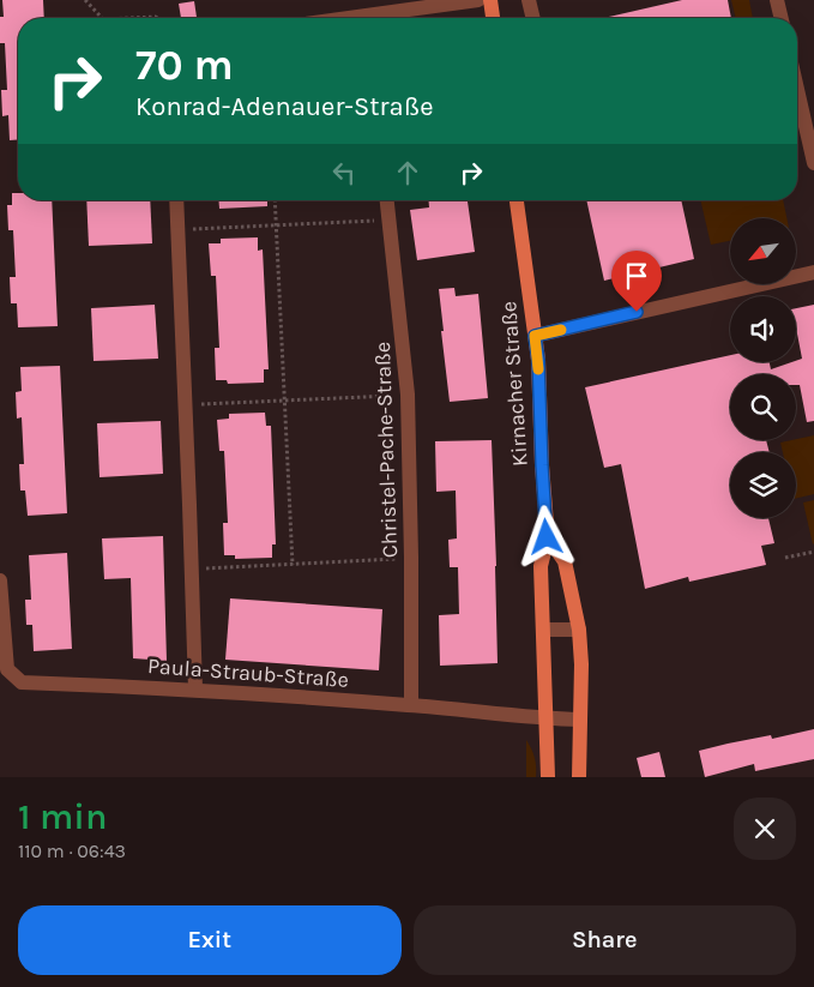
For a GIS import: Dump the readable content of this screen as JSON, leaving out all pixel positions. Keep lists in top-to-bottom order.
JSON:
{
  "streets": {
    "main road": ["Kirnacher Straße"],
    "street": ["Christel-Pache-Straße", "Paula-Straub-Straße"]
  },
  "crossings": [
    ["Kirnacher Straße", "Paula-Straub-Straße"],
    ["Christel-Pache-Straße", "Paula-Straub-Straße"]
  ],
  "north": "bottom left",
  "page": {
    "turn": ["70 m", "Konrad-Adenauer-Straße"],
    "heading": ["1 min", "110 m · 06:43"],
    "buttons": ["Exit", "Share"]
  }
}
